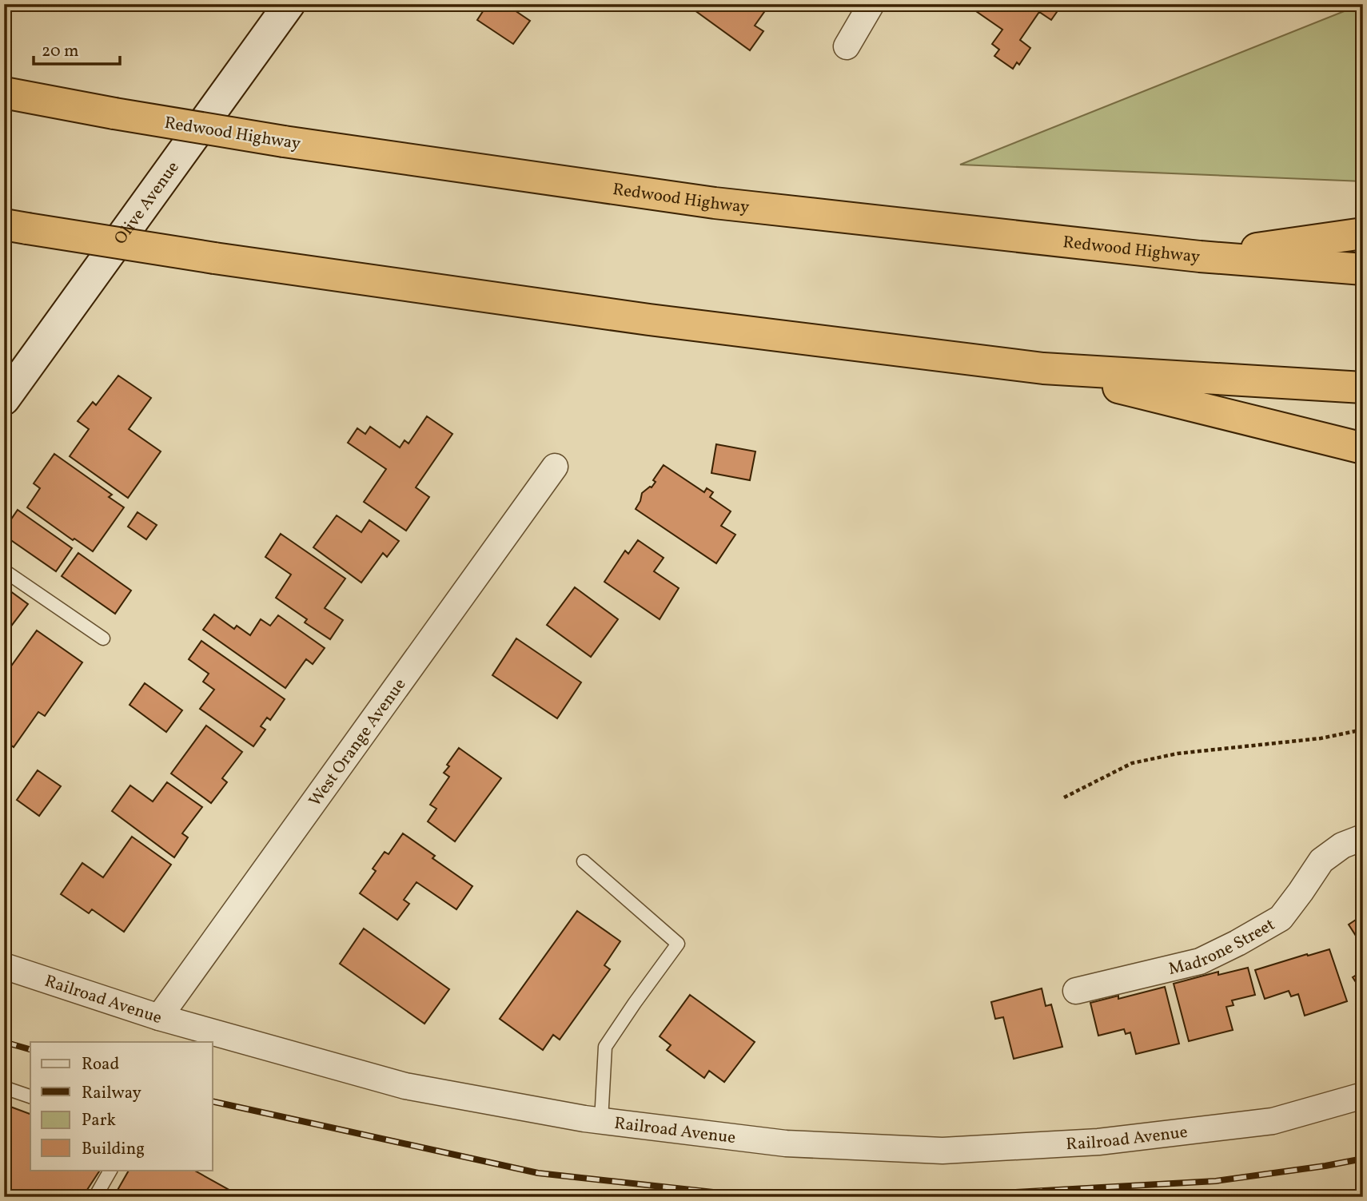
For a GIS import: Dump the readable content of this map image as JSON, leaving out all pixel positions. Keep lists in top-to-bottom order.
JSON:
{
  "streets": {
    "highway": ["Redwood Highway"],
    "street": [
      "Olive Avenue",
      "West Orange Avenue",
      "Madrone Street",
      "Railroad Avenue"
    ]
  },
  "crossings": [
    ["West Orange Avenue", "Railroad Avenue"]
  ],
  "legend": [
    "Road",
    "Railway",
    "Park",
    "Building"
  ],
  "scale_bar": "20 m"
}
